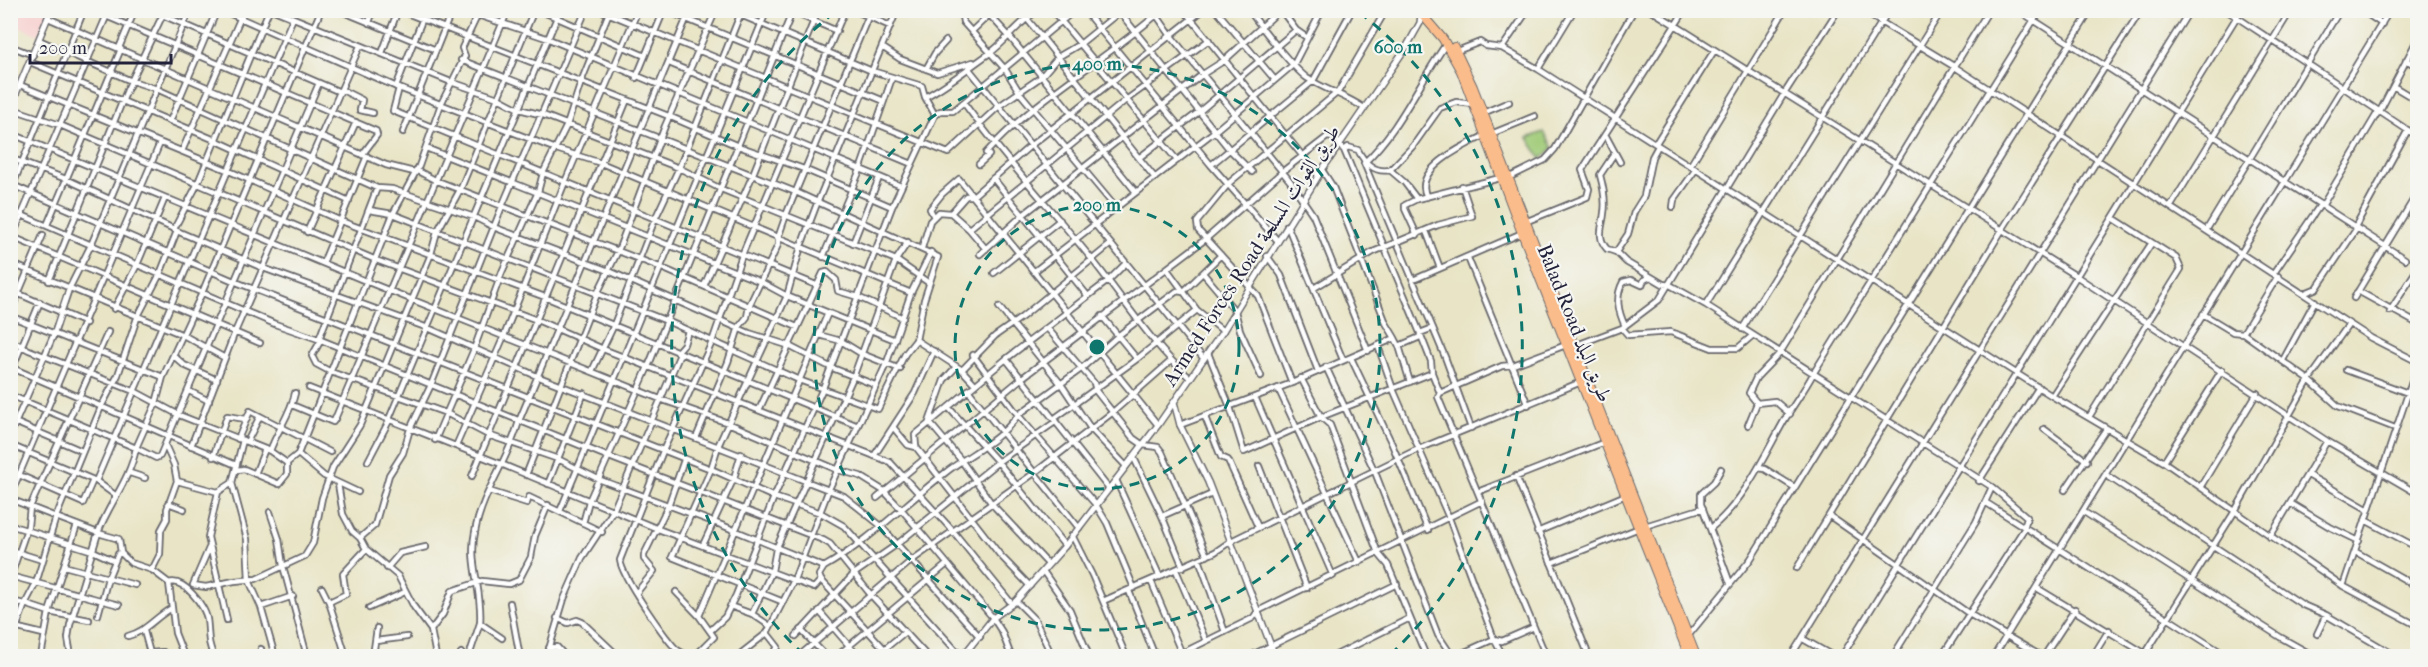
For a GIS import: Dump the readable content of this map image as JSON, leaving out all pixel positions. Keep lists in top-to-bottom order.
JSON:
{
  "streets": {
    "highway": ["Balad Road طريق البلد"],
    "street": ["Armed Forces Road طريق القوات المسلحة"]
  },
  "crossings": [
    ["Armed Forces Road طريق القوات المسلحة", "Balad Road طريق البلد"]
  ],
  "scale_bar": "200 m",
  "rings": ["600 m", "400 m", "200 m"]
}
